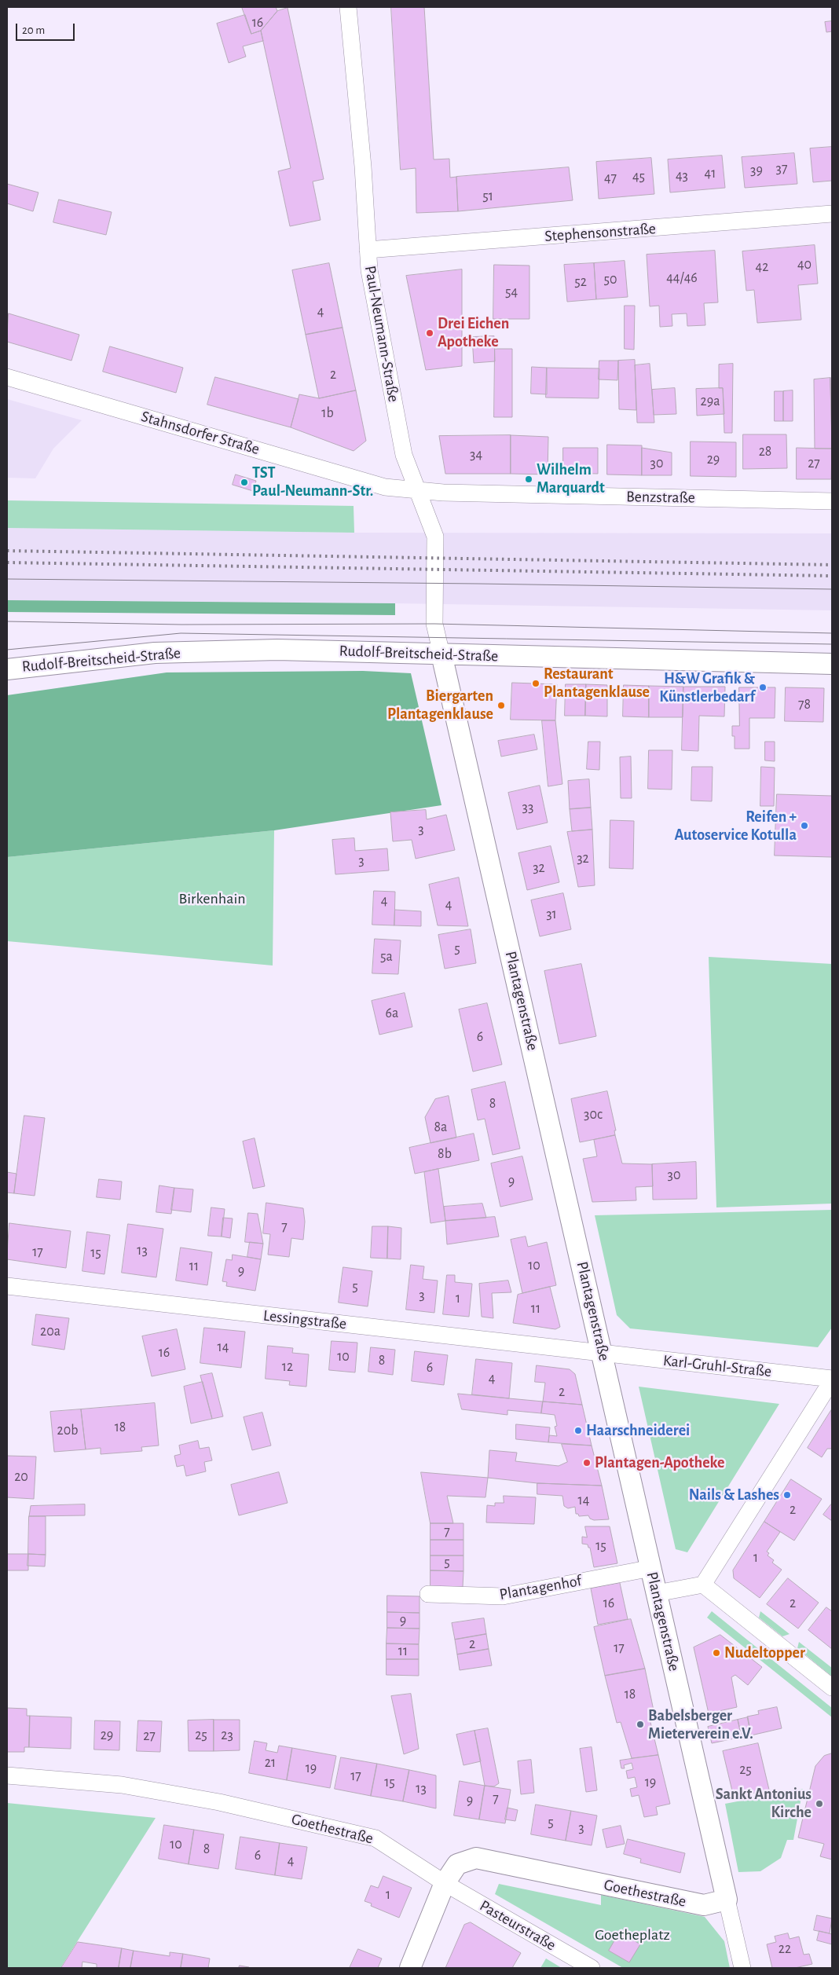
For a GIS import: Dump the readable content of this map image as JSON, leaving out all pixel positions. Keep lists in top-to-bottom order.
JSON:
{
  "streets": {
    "street": [
      "Stephensonstraße",
      "Paul-Neumann-Straße",
      "Stahnsdorfer Straße",
      "Benzstraße",
      "Rudolf-Breitscheid-Straße",
      "Plantagenstraße",
      "Lessingstraße",
      "Karl-Gruhl-Straße",
      "Plantagenhof",
      "Goethestraße",
      "Pasteurstraße"
    ]
  },
  "crossings": [
    ["Stephensonstraße", "Paul-Neumann-Straße"],
    ["Paul-Neumann-Straße", "Stahnsdorfer Straße"],
    ["Paul-Neumann-Straße", "Benzstraße"],
    ["Paul-Neumann-Straße", "Rudolf-Breitscheid-Straße"],
    ["Paul-Neumann-Straße", "Plantagenstraße"],
    ["Stahnsdorfer Straße", "Benzstraße"],
    ["Rudolf-Breitscheid-Straße", "Plantagenstraße"],
    ["Plantagenstraße", "Lessingstraße"],
    ["Plantagenstraße", "Karl-Gruhl-Straße"],
    ["Plantagenstraße", "Plantagenhof"],
    ["Plantagenstraße", "Goethestraße"],
    ["Lessingstraße", "Karl-Gruhl-Straße"],
    ["Goethestraße", "Pasteurstraße"]
  ],
  "parks": ["Birkenhain", "Goetheplatz"],
  "places": [
    "Drei Eichen Apotheke",
    "Wilhelm Marquardt",
    "TST Paul-Neumann-Str.",
    "Restaurant Plantagenklause",
    "H&W Grafik & Künstlerbedarf",
    "Biergarten Plantagenklause",
    "Reifen + Autoservice Kotulla",
    "Haarschneiderei",
    "Plantagen-Apotheke",
    "Nails & Lashes",
    "Nudeltopper",
    "Babelsberger Mieterverein e.V.",
    "Sankt Antonius Kirche"
  ],
  "house_numbers": [
    "16",
    "37",
    "39",
    "41",
    "43",
    "45",
    "47",
    "51",
    "40",
    "42",
    "44/46",
    "50",
    "52",
    "54",
    "4",
    "2",
    "29a",
    "1b",
    "28",
    "34",
    "29",
    "30",
    "27",
    "78",
    "33",
    "3",
    "32",
    "3",
    "32",
    "4",
    "4",
    "31",
    "5",
    "5a",
    "6a",
    "6",
    "8",
    "30c",
    "8a",
    "8b",
    "30",
    "9",
    "7",
    "13",
    "17",
    "15",
    "10",
    "11",
    "9",
    "5",
    "3",
    "1",
    "11",
    "20a",
    "14",
    "16",
    "10",
    "8",
    "12",
    "6",
    "4",
    "2",
    "18",
    "20b",
    "20",
    "14",
    "2",
    "7",
    "15",
    "1",
    "5",
    "16",
    "2",
    "9",
    "2",
    "17",
    "11",
    "18",
    "29",
    "25",
    "23",
    "27",
    "21",
    "19",
    "25",
    "17",
    "15",
    "19",
    "13",
    "7",
    "9",
    "5",
    "3",
    "10",
    "8",
    "6",
    "4",
    "1",
    "22"
  ],
  "scale_bar": "20 m"
}
